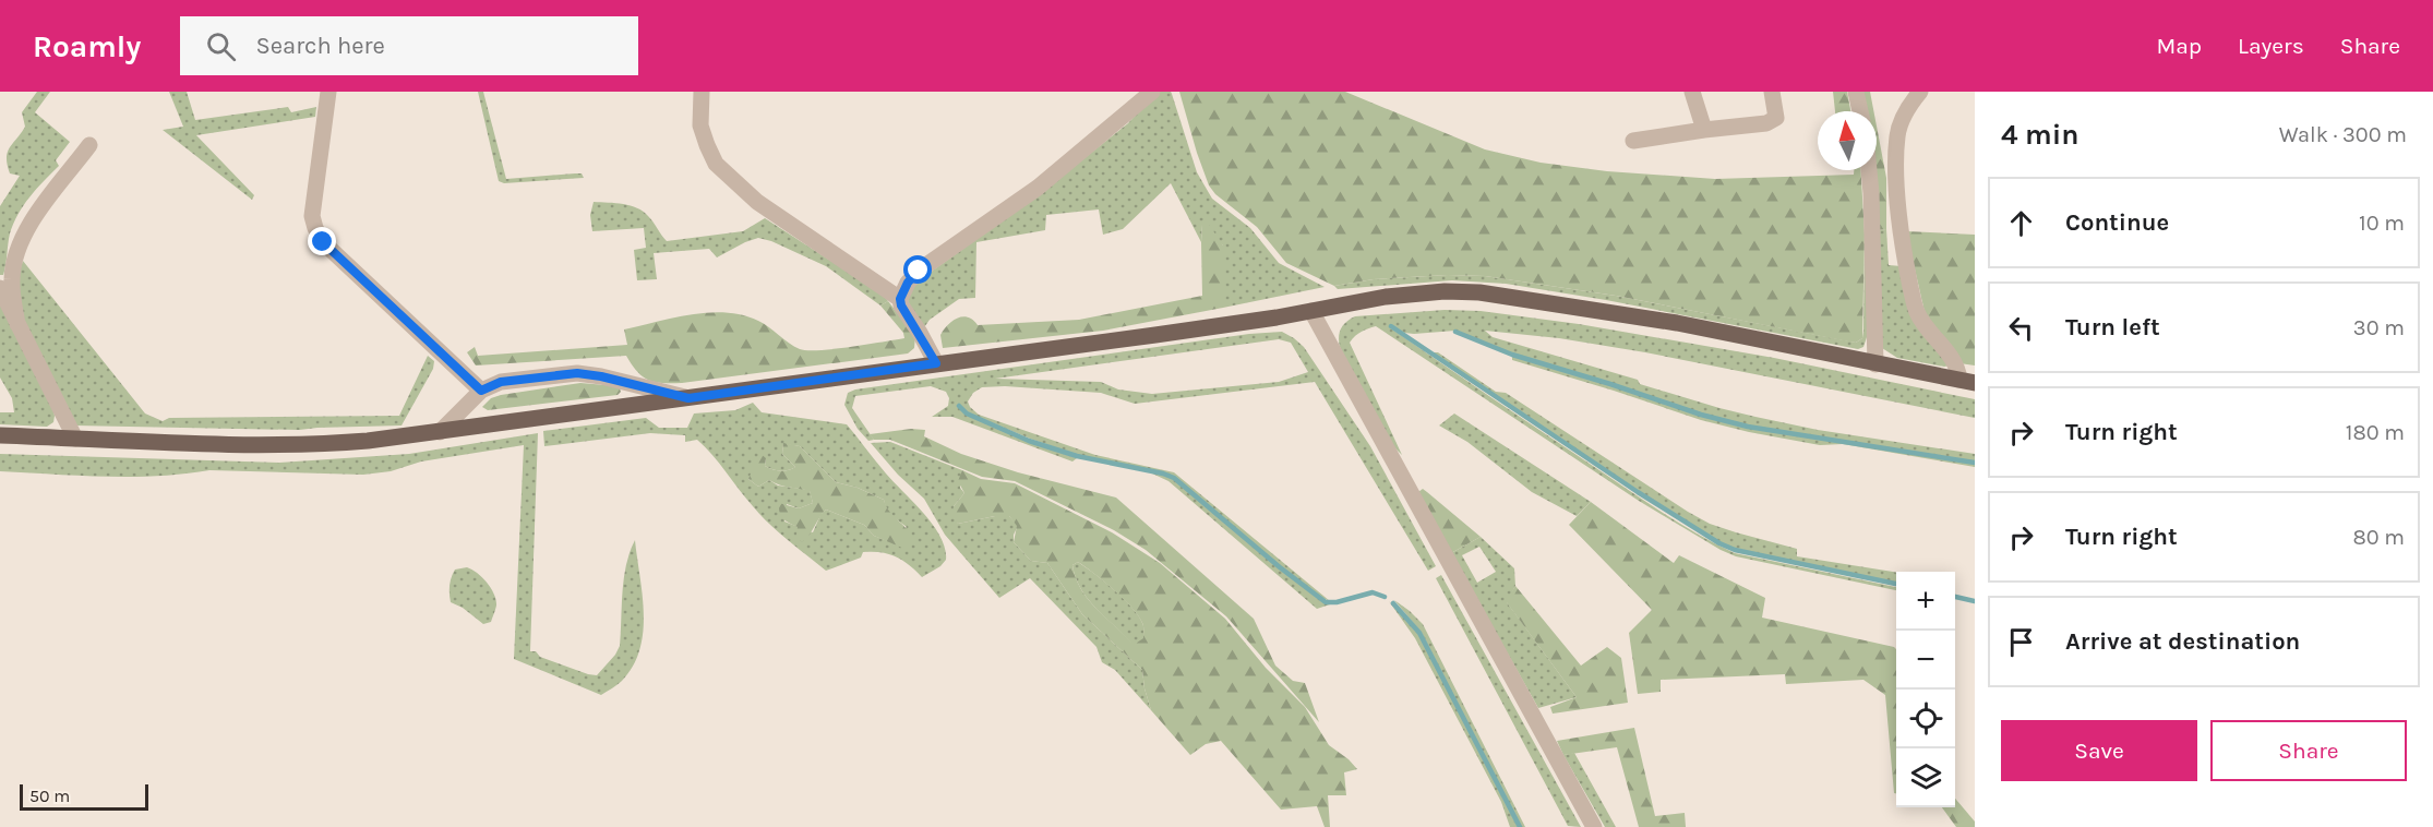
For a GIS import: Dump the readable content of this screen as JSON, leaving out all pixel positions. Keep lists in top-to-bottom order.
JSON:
{
  "scale_bar": "50 m",
  "north": "top",
  "page": {
    "header": "Roamly",
    "search": "Search here",
    "nav": ["Map", "Layers", "Share"],
    "heading": ["4 min", "Walk · 300 m"],
    "list": [
      ["Continue", "10 m"],
      ["Turn left", "30 m"],
      ["Turn right", "180 m"],
      ["Turn right", "80 m"],
      "Arrive at destination"
    ],
    "map_buttons": ["+", "−"],
    "buttons": ["Save", "Share"],
    "scale": "50 m"
  }
}
